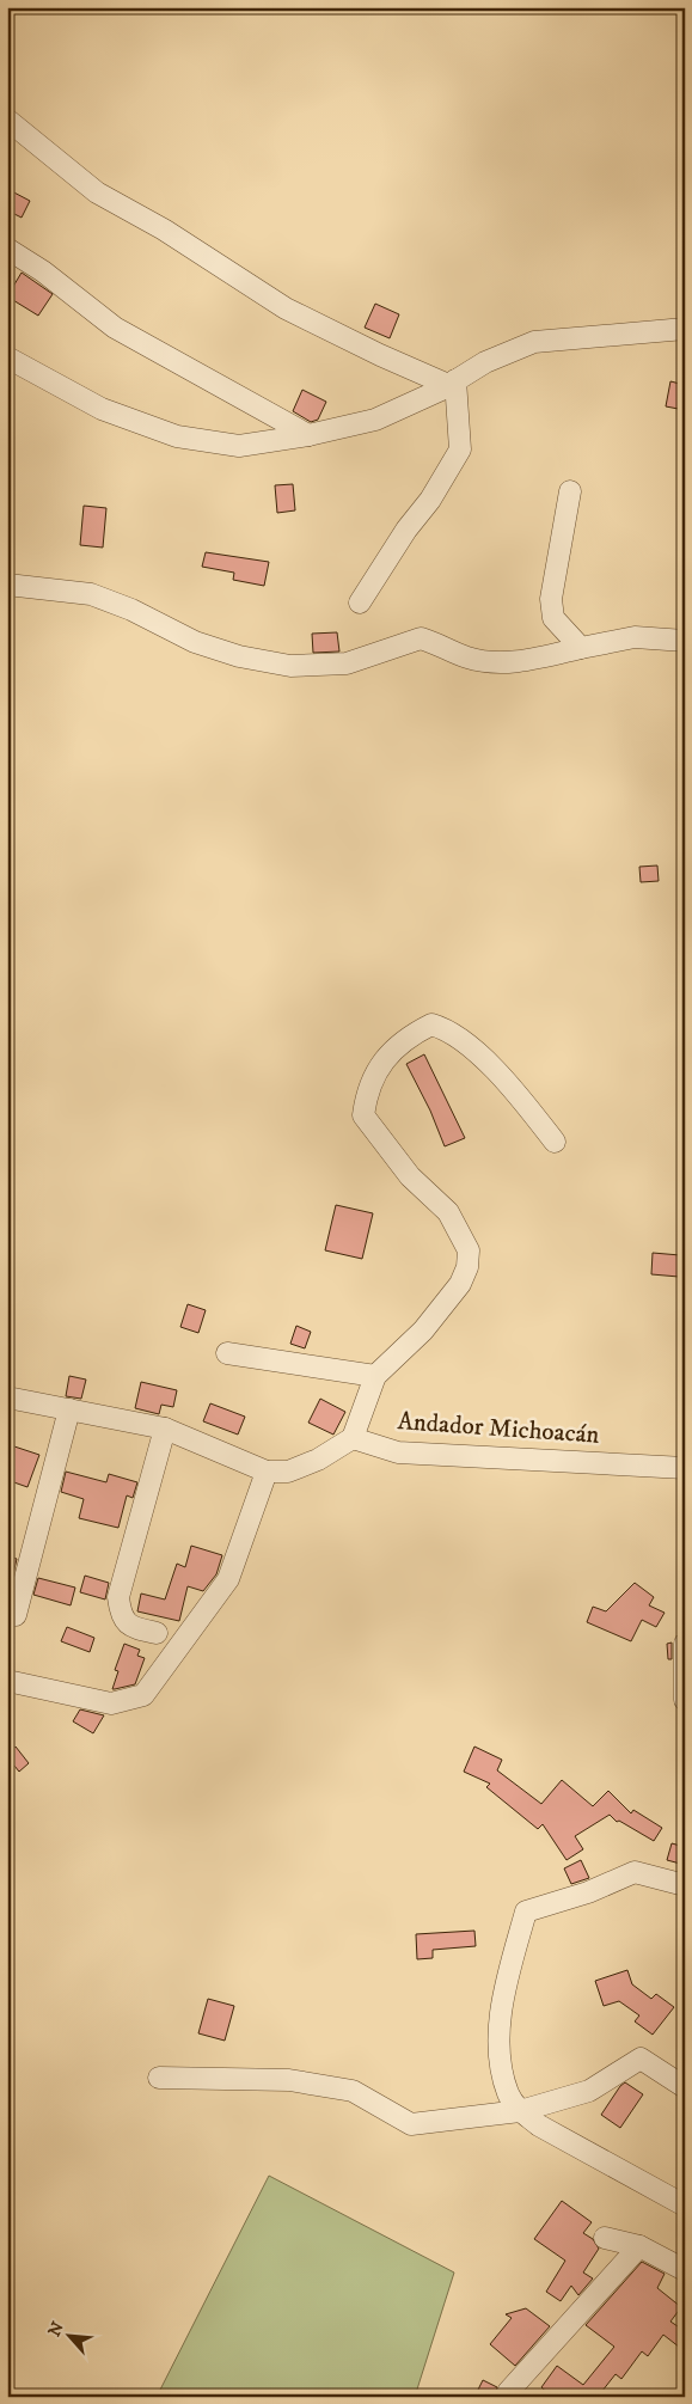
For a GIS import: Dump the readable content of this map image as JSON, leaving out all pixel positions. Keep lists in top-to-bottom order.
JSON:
{
  "streets": {
    "street": ["Andador Michoacán"]
  },
  "north": "top left"
}
